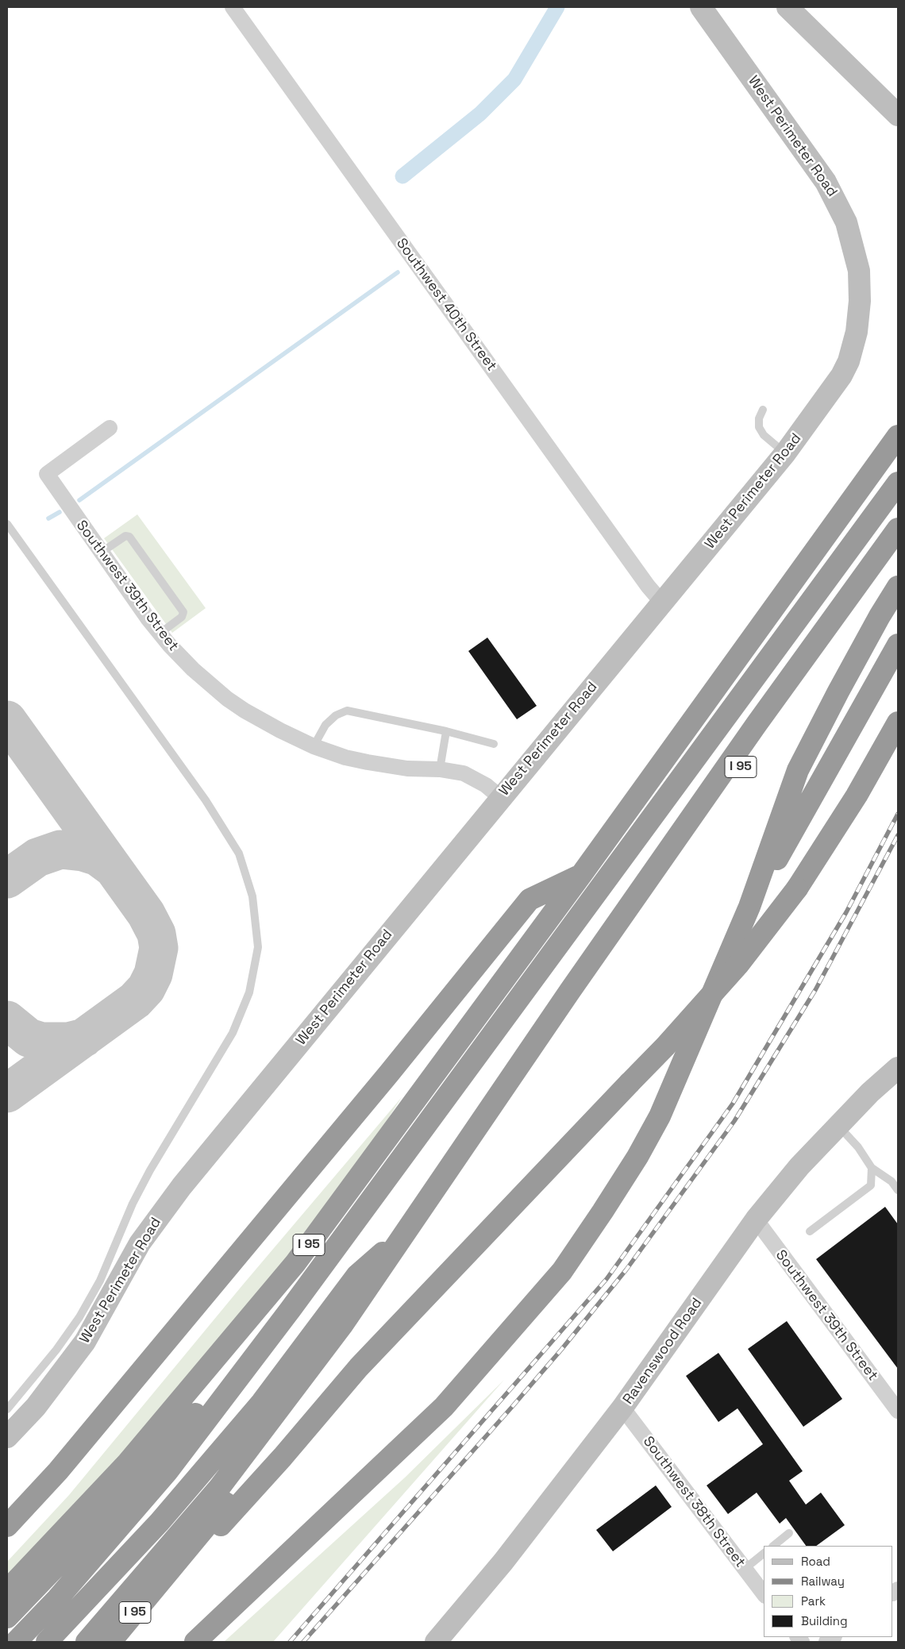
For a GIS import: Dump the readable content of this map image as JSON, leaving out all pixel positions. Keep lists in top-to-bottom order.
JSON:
{
  "streets": {
    "highway": ["I 95"],
    "street": [
      "West Perimeter Road",
      "Southwest 40th Street",
      "Southwest 39th Street",
      "Ravenswood Road",
      "Southwest 38th Street"
    ]
  },
  "crossings": [
    ["West Perimeter Road", "Southwest 40th Street"],
    ["West Perimeter Road", "Southwest 39th Street"],
    ["Southwest 39th Street", "Ravenswood Road"],
    ["Ravenswood Road", "Southwest 38th Street"]
  ],
  "legend": [
    "Road",
    "Railway",
    "Park",
    "Building"
  ]
}
